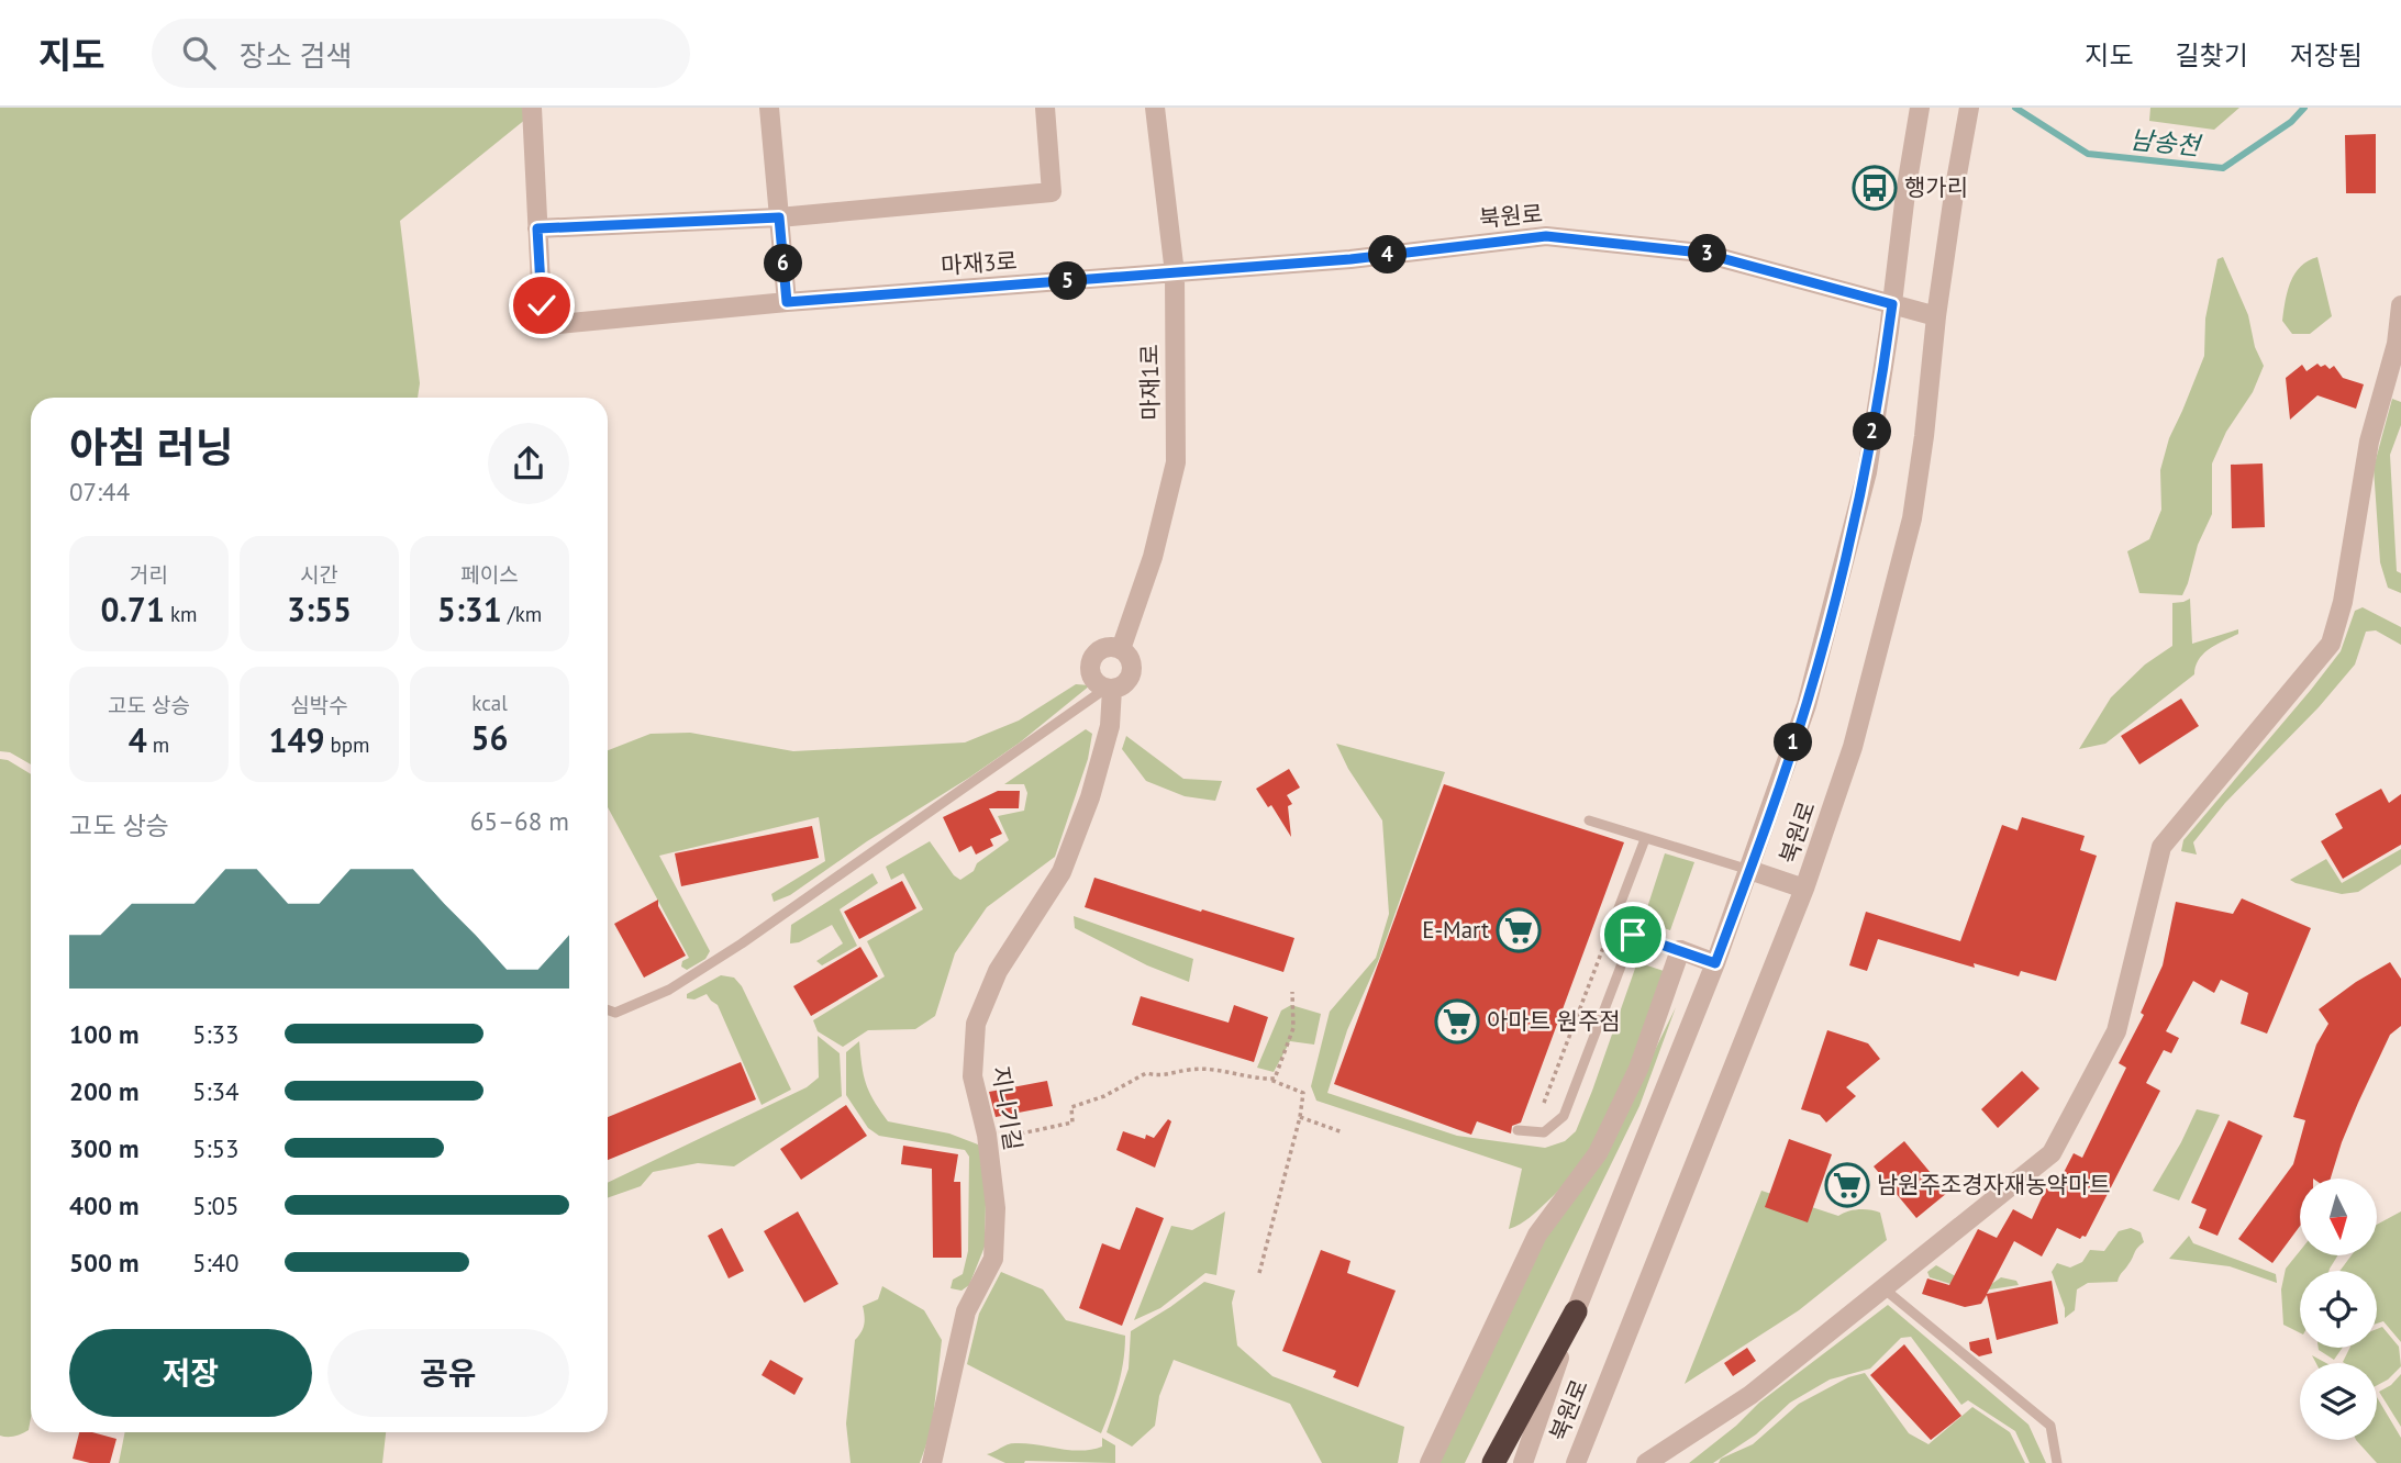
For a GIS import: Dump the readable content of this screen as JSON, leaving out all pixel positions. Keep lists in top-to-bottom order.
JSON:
{
  "streets": {
    "street": [
      "북원로",
      "마재3로",
      "마재1로",
      "지니기길"
    ]
  },
  "crossings": [
    ["북원로", "마재3로"],
    ["북원로", "마재1로"],
    ["마재3로", "마재1로"],
    ["마재1로", "지니기길"]
  ],
  "water": ["남송천"],
  "places": {
    "bus stop": ["행가리"],
    "supermarket": ["E-Mart", "아마트 원주점", "남원주조경자재농약마트"]
  },
  "north": "bottom",
  "page": {
    "header": "지도",
    "search": "장소 검색",
    "nav": ["지도", "길찾기", "저장됨"],
    "pins": [
      "3",
      "4",
      "6",
      "5",
      "2",
      "1"
    ],
    "heading": ["아침 러닝", "07:44"],
    "stats": [
      ["거리", "0.71 km"],
      ["시간", "3:55"],
      ["페이스", "5:31 /km"],
      ["고도 상승", "4 m"],
      ["심박수", "149 bpm"],
      ["kcal", "56"]
    ],
    "chart": ["고도 상승", "65–68 m"],
    "list": [
      {
        "name": "100 m",
        "note": "5:33"
      },
      {
        "name": "200 m",
        "note": "5:34"
      },
      {
        "name": "300 m",
        "note": "5:53"
      },
      {
        "name": "400 m",
        "note": "5:05"
      },
      {
        "name": "500 m",
        "note": "5:40"
      }
    ],
    "buttons": ["저장", "공유"]
  }
}
